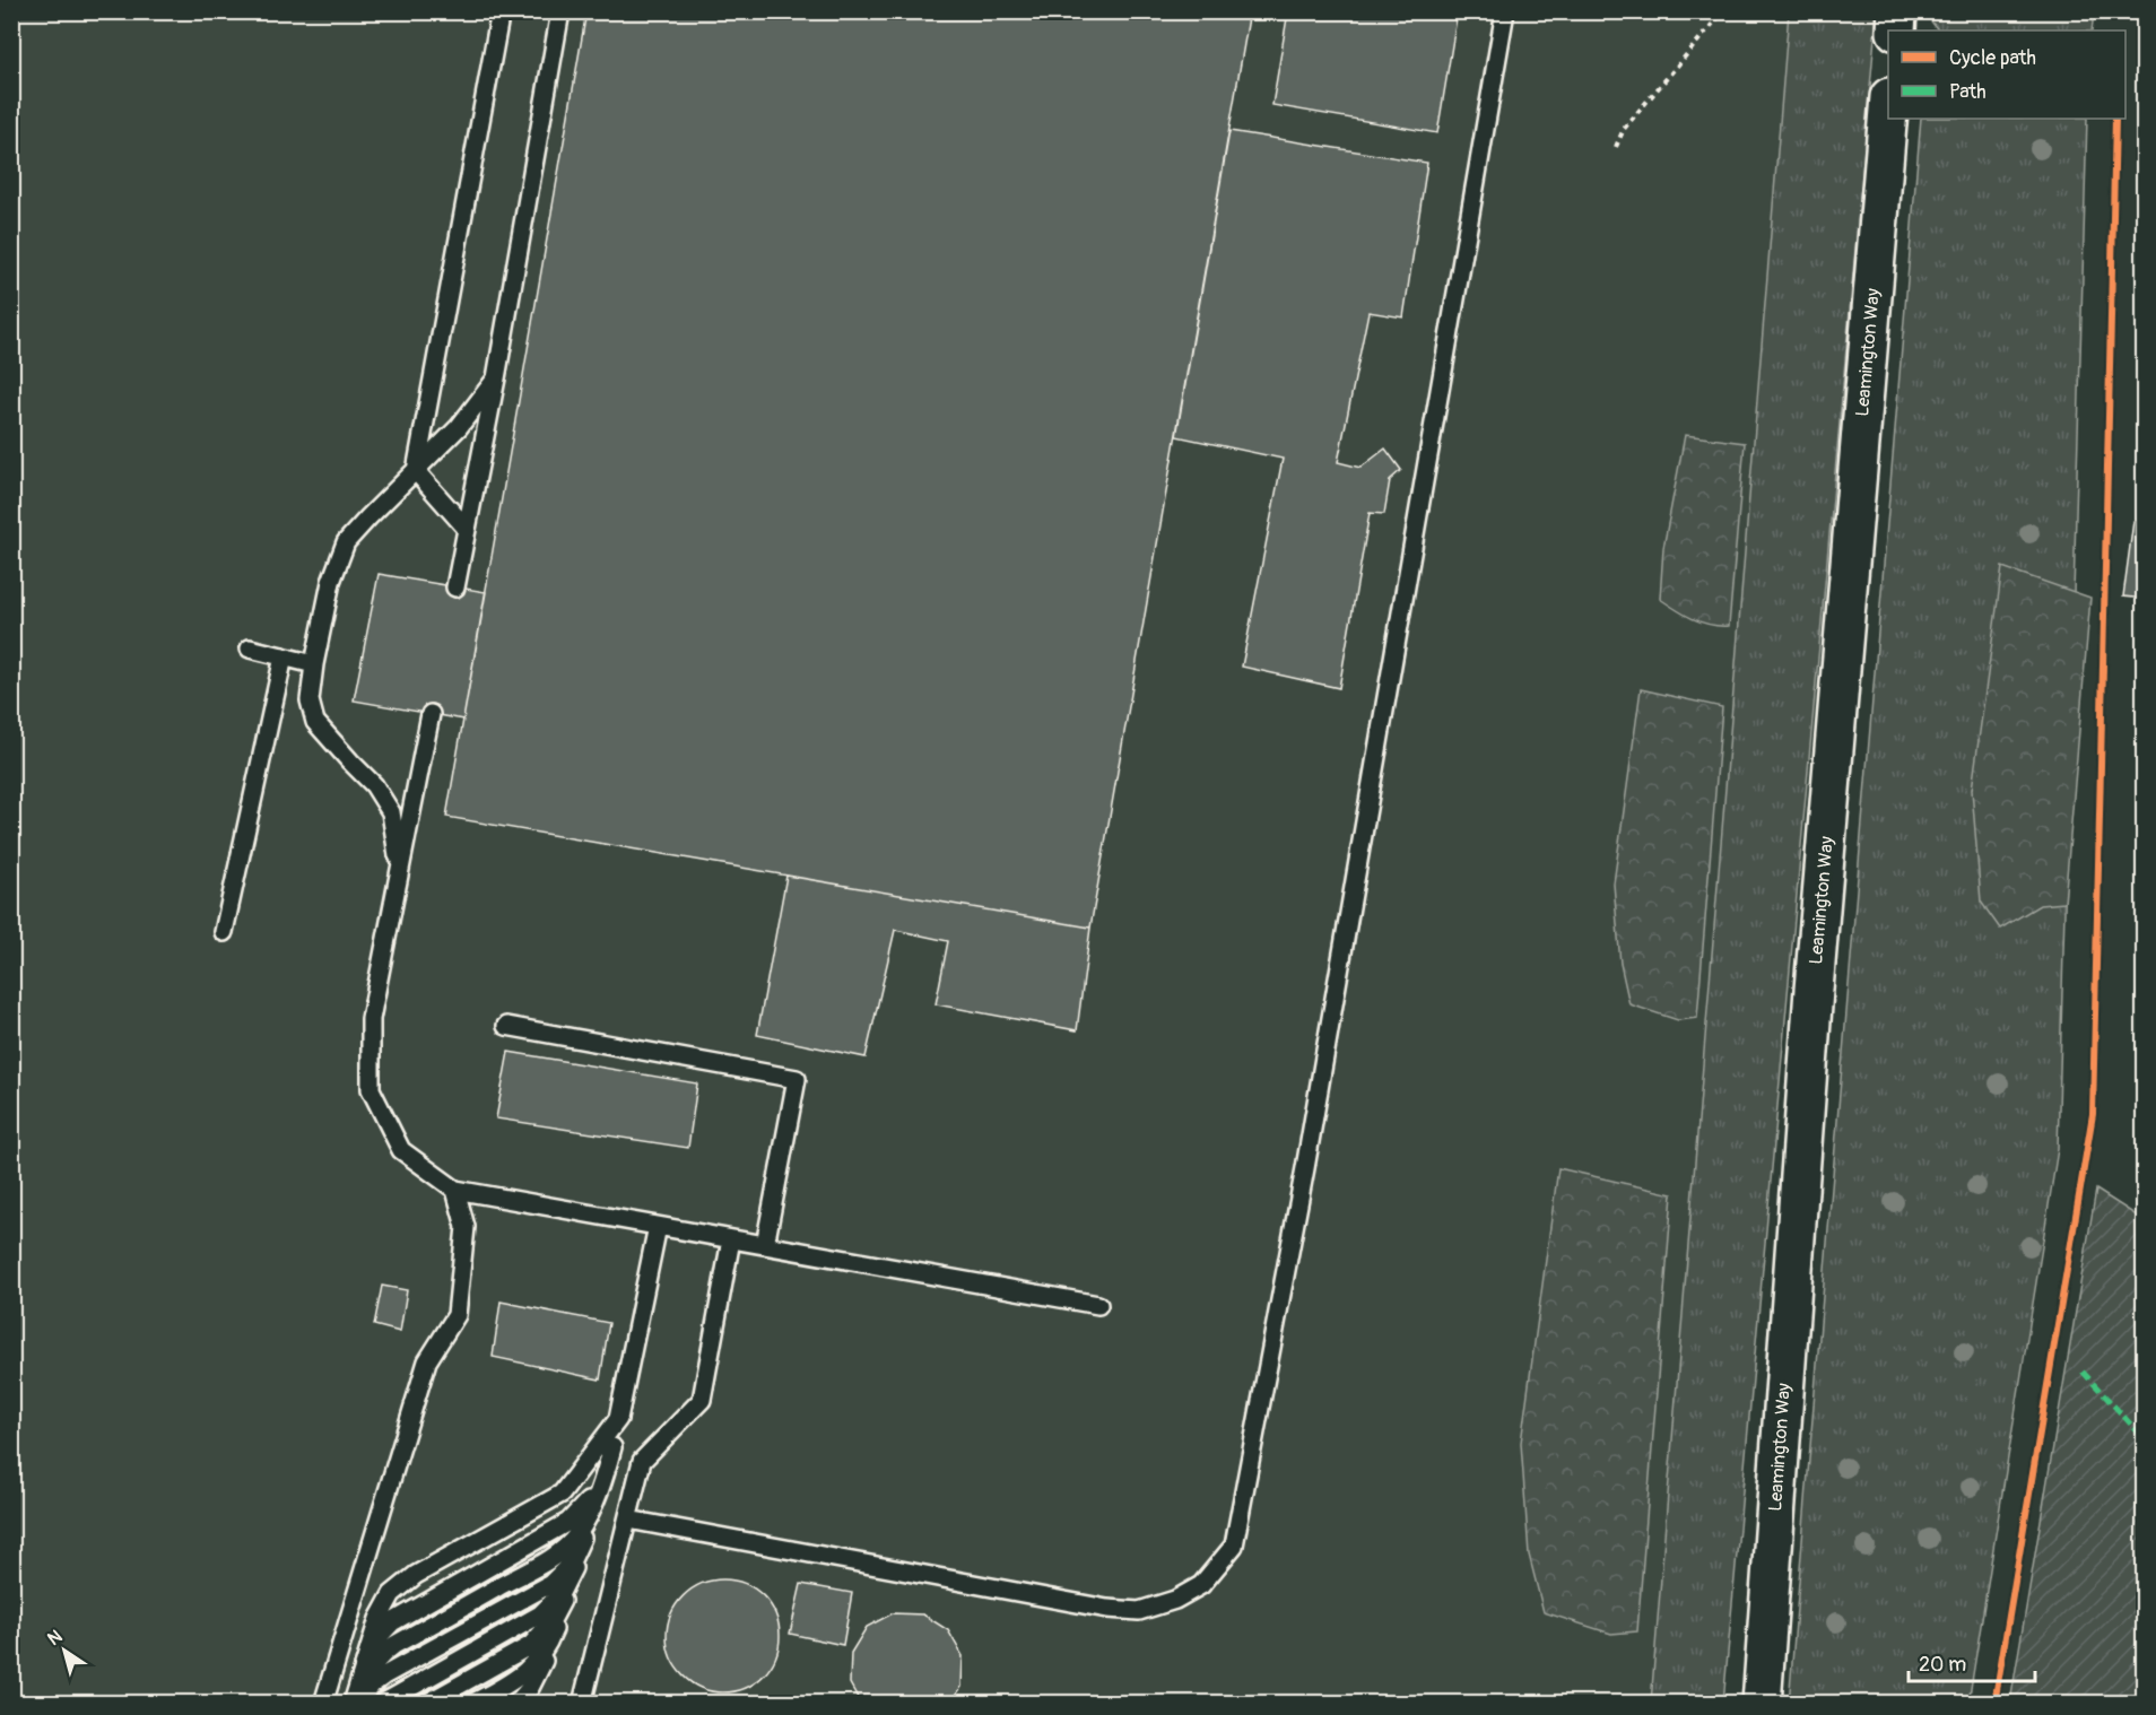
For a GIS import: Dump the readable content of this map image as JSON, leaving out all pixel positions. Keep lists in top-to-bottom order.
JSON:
{
  "streets": {
    "highway": ["Leamington Way"]
  },
  "legend": ["Cycle path", "Path"],
  "scale_bar": "20 m",
  "north": "top left"
}
